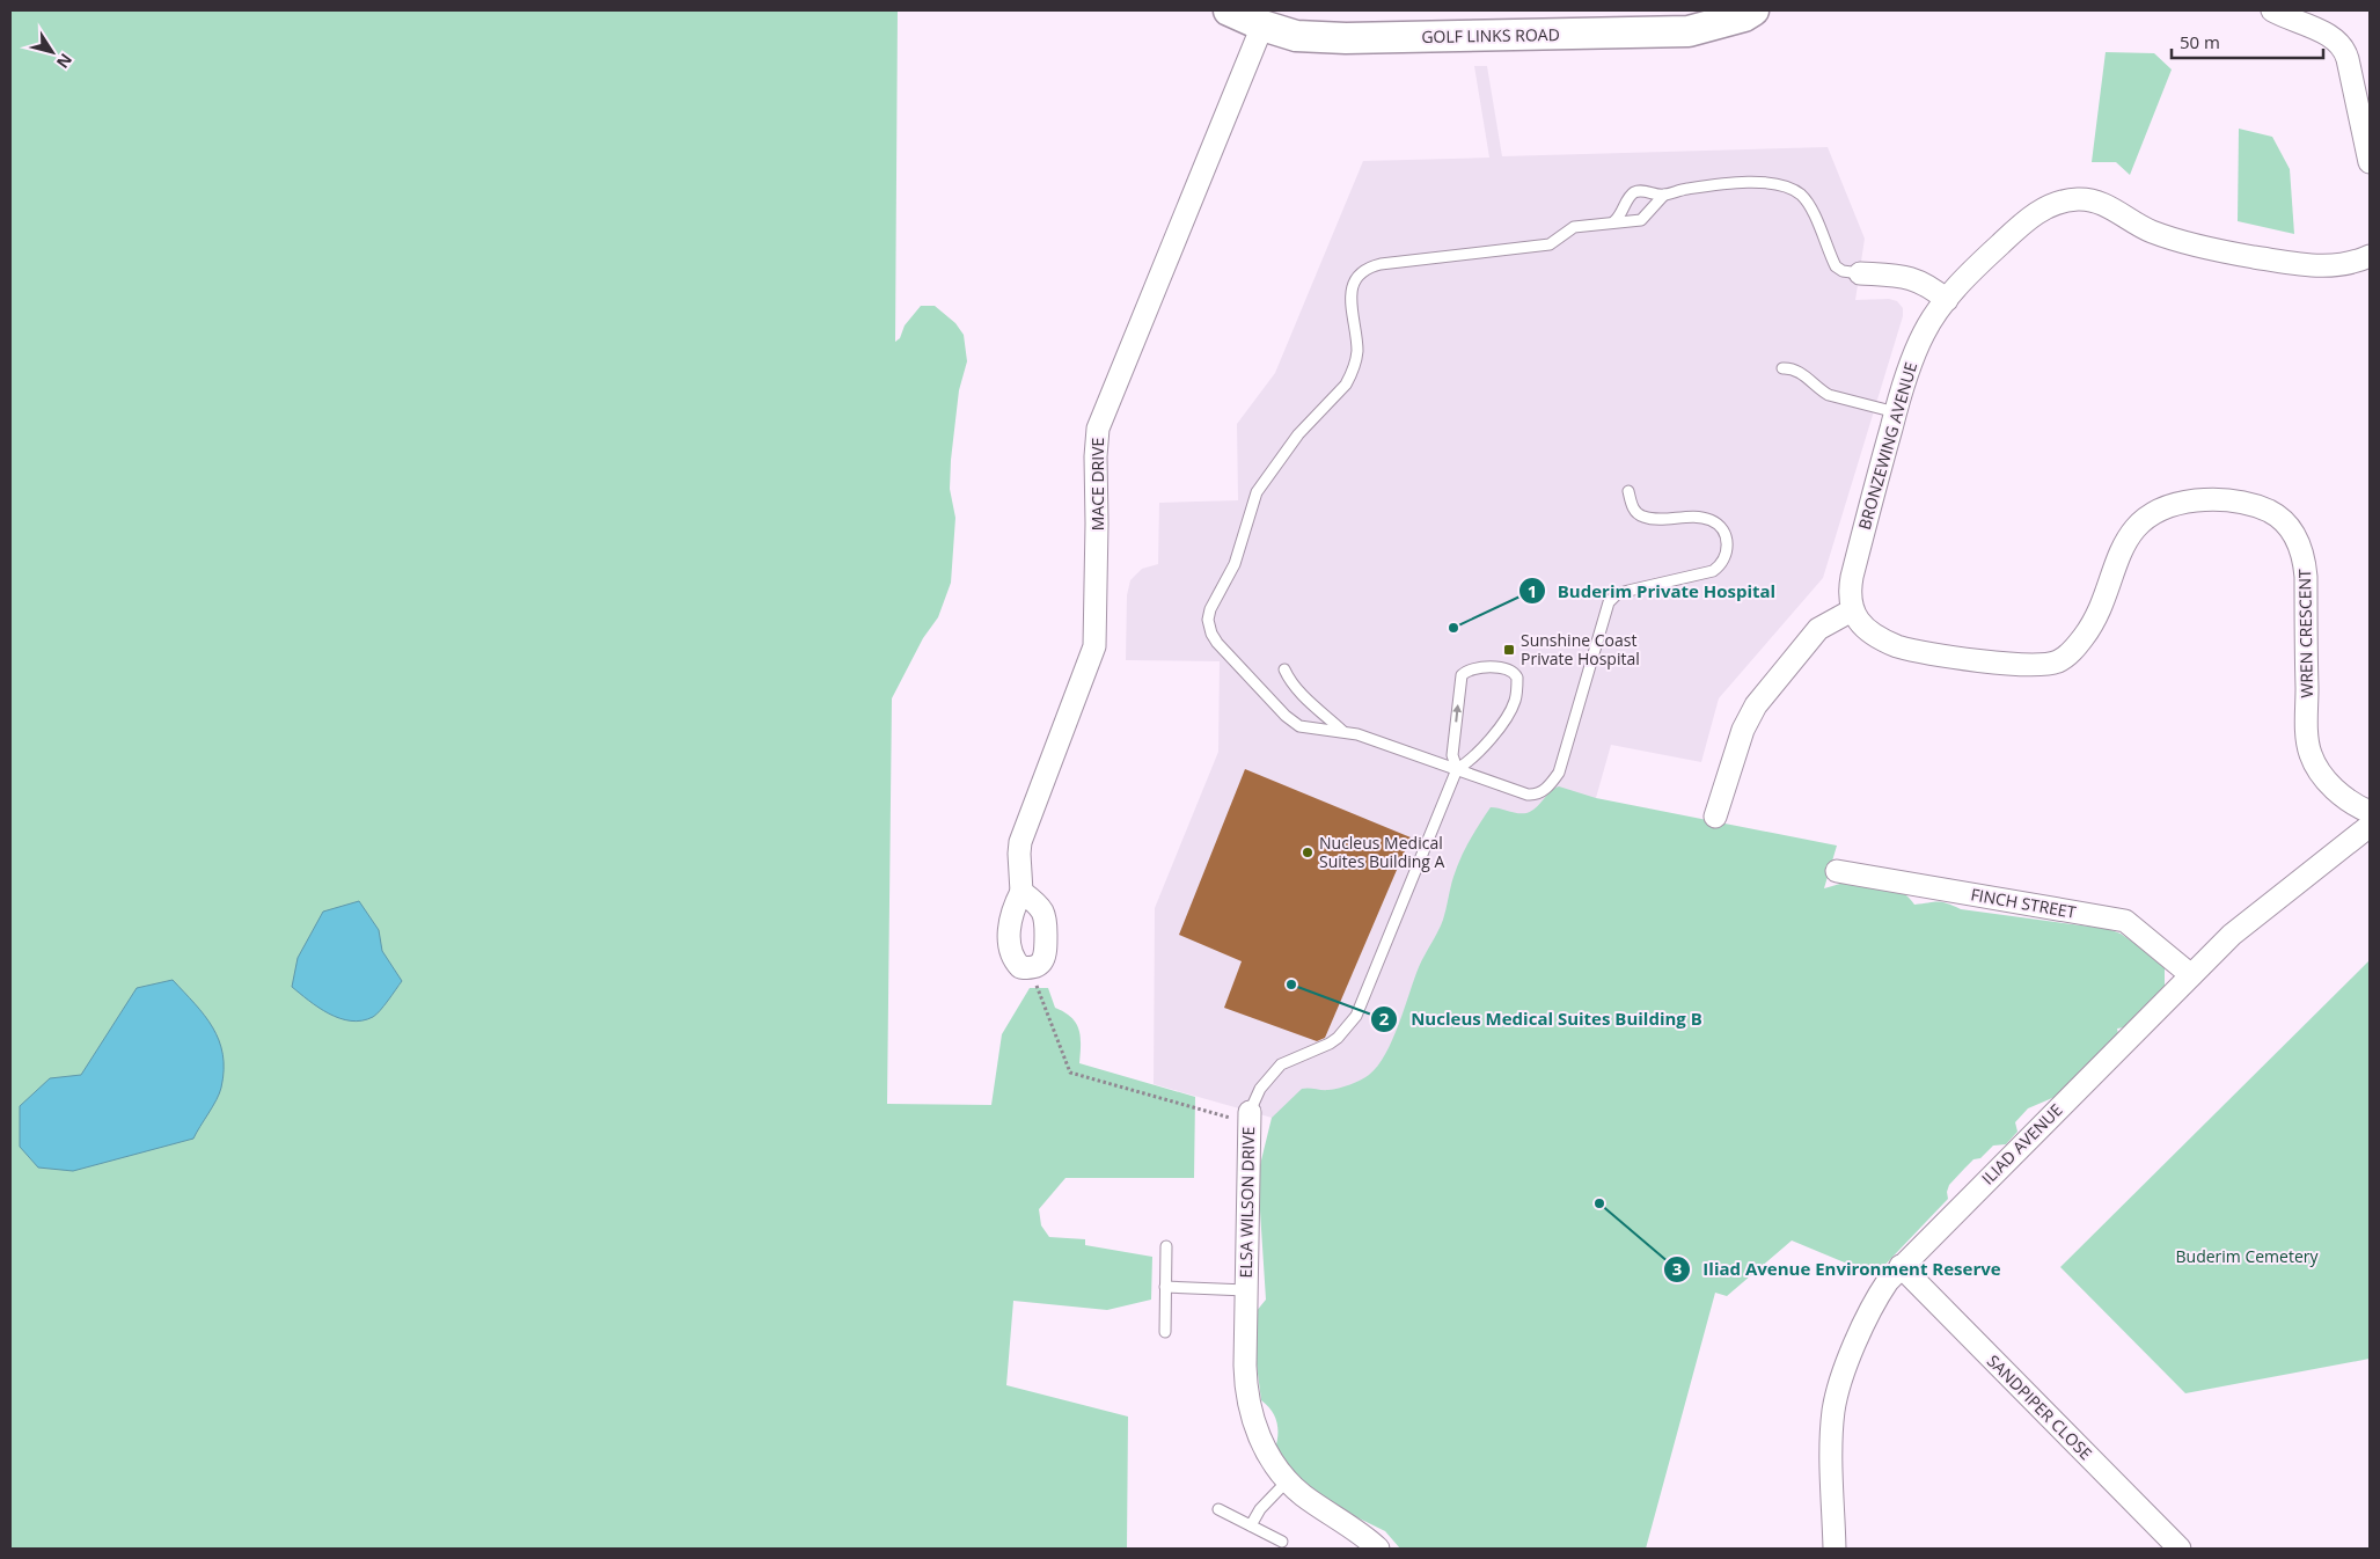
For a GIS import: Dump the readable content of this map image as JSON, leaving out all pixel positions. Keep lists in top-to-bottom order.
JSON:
{
  "streets": {
    "main road": ["GOLF LINKS ROAD"],
    "street": [
      "BRONZEWING AVENUE",
      "MACE DRIVE",
      "WREN CRESCENT",
      "FINCH STREET",
      "ILIAD AVENUE",
      "ELSA WILSON DRIVE",
      "SANDPIPER CLOSE"
    ]
  },
  "crossings": [
    ["GOLF LINKS ROAD", "MACE DRIVE"],
    ["BRONZEWING AVENUE", "WREN CRESCENT"],
    ["FINCH STREET", "ILIAD AVENUE"],
    ["ILIAD AVENUE", "SANDPIPER CLOSE"]
  ],
  "parks": ["Buderim Cemetery"],
  "places": {
    "other": [
      "Buderim Private Hospital",
      "Nucleus Medical Suites Building A",
      "Nucleus Medical Suites Building B",
      "Iliad Avenue Environment Reserve"
    ],
    "transit": ["Sunshine Coast Private Hospital"]
  },
  "scale_bar": "50 m",
  "north": "bottom right"
}
